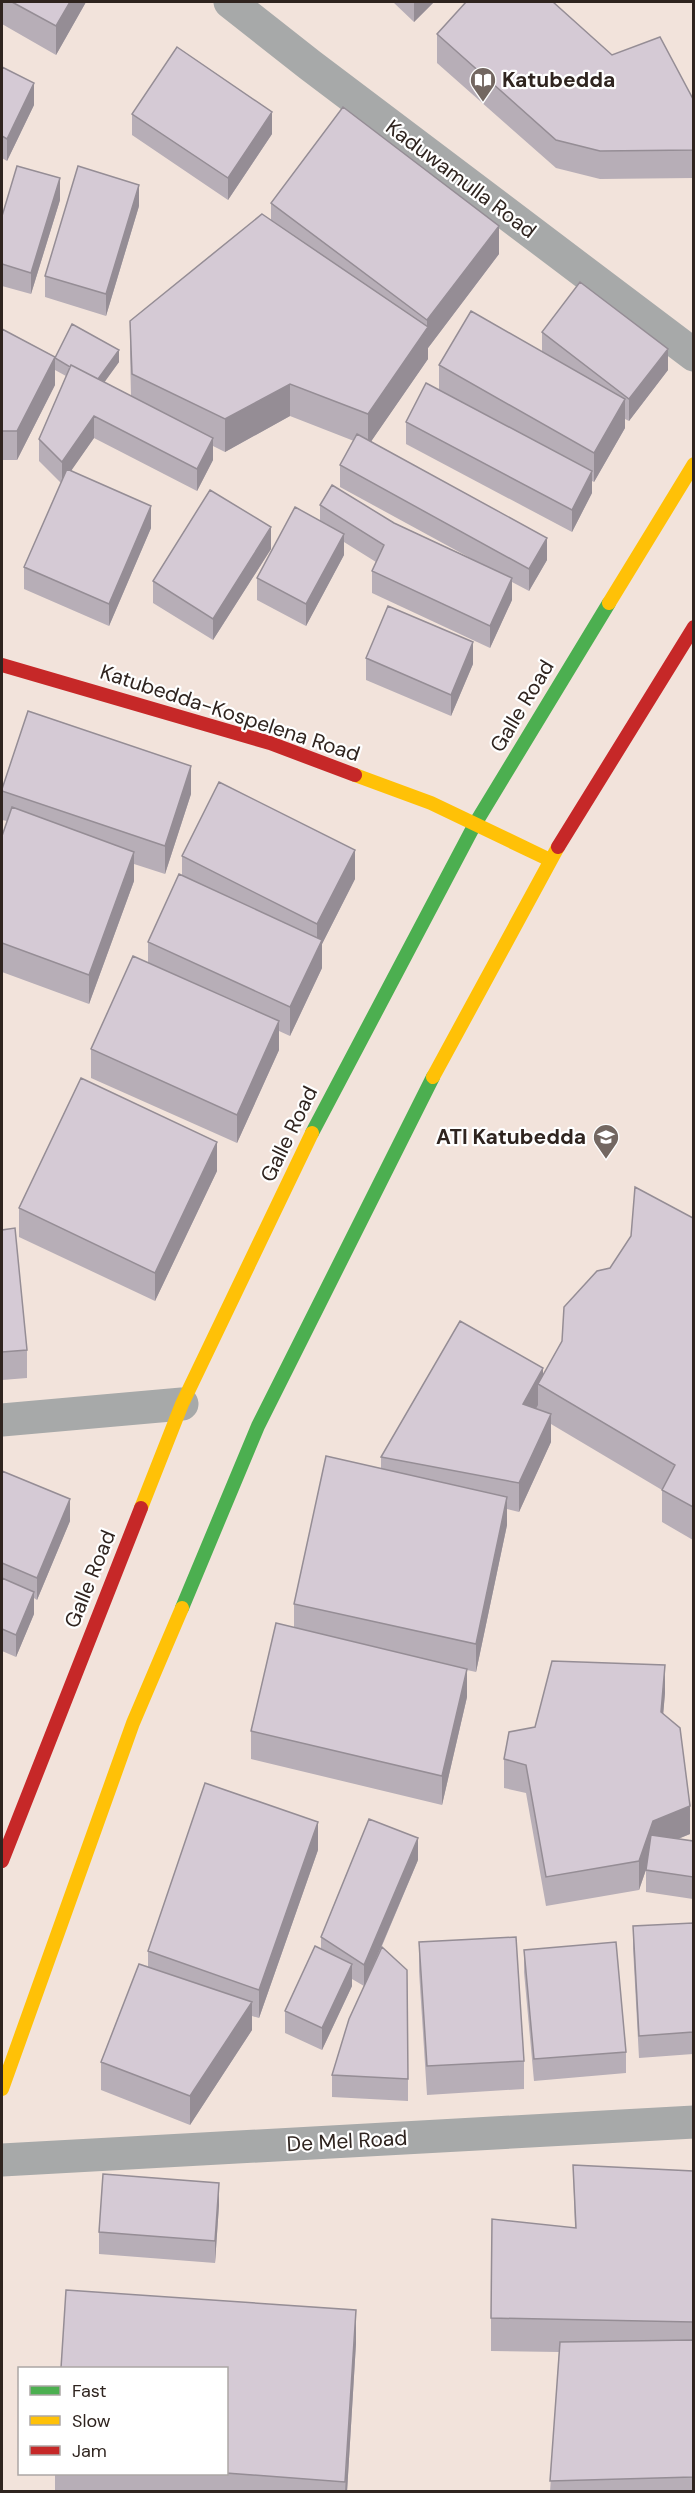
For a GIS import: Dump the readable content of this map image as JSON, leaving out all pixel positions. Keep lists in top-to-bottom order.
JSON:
{
  "streets": {
    "main road": ["Galle Road", "Katubedda-Kospelena Road"],
    "street": ["Kaduwamulla Road", "De Mel Road"]
  },
  "crossings": [
    ["Galle Road", "Katubedda-Kospelena Road"]
  ],
  "places": {
    "library": ["Katubedda"],
    "school or university": ["ATI Katubedda"]
  },
  "legend": ["Fast", "Slow", "Jam"]
}
